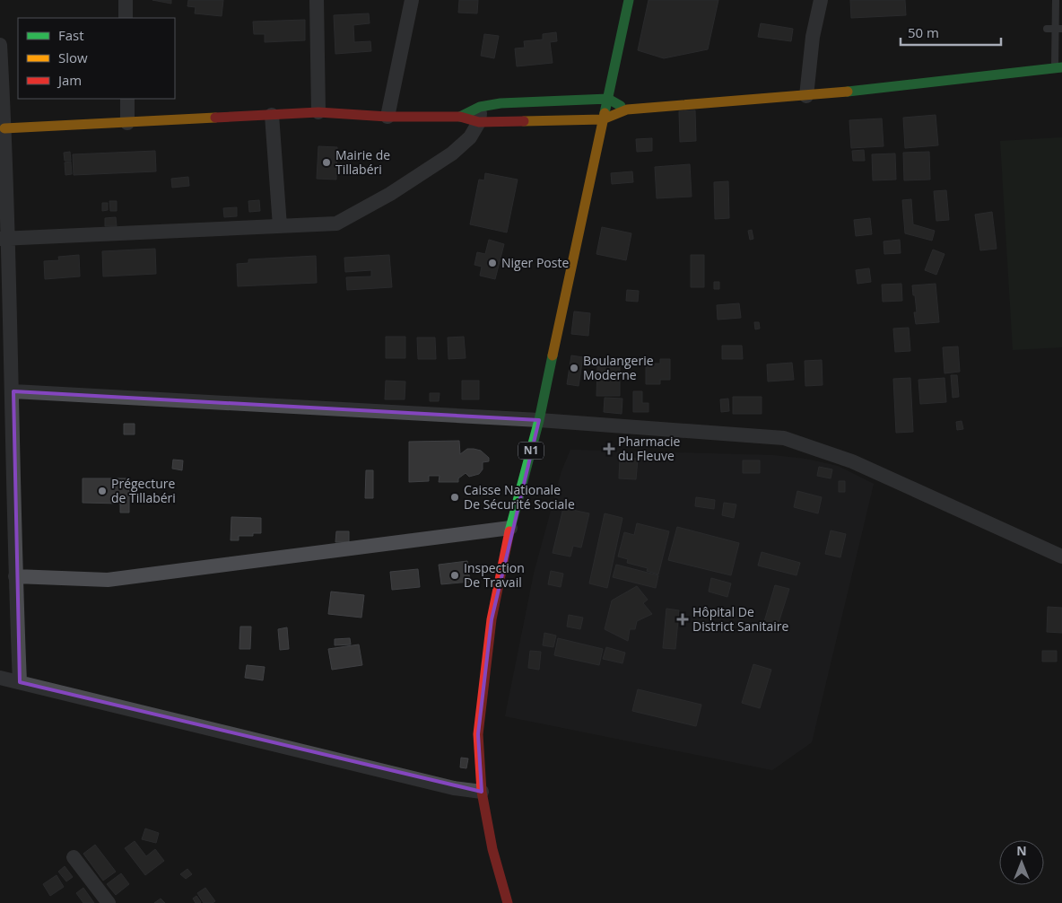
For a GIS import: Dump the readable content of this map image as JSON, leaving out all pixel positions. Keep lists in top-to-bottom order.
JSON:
{
  "streets": {
    "street": ["N1"]
  },
  "places": {
    "other": [
      "Mairie de Tillabéri",
      "Niger Poste",
      "Boulangerie Moderne",
      "Prégecture de Tillabéri",
      "Caisse Nationale De Sécurité Sociale",
      "Inspection De Travail"
    ],
    "health": ["Pharmacie du Fleuve", "Hôpital De District Sanitaire"]
  },
  "legend": ["Fast", "Slow", "Jam"],
  "scale_bar": "50 m",
  "north": "top"
}
